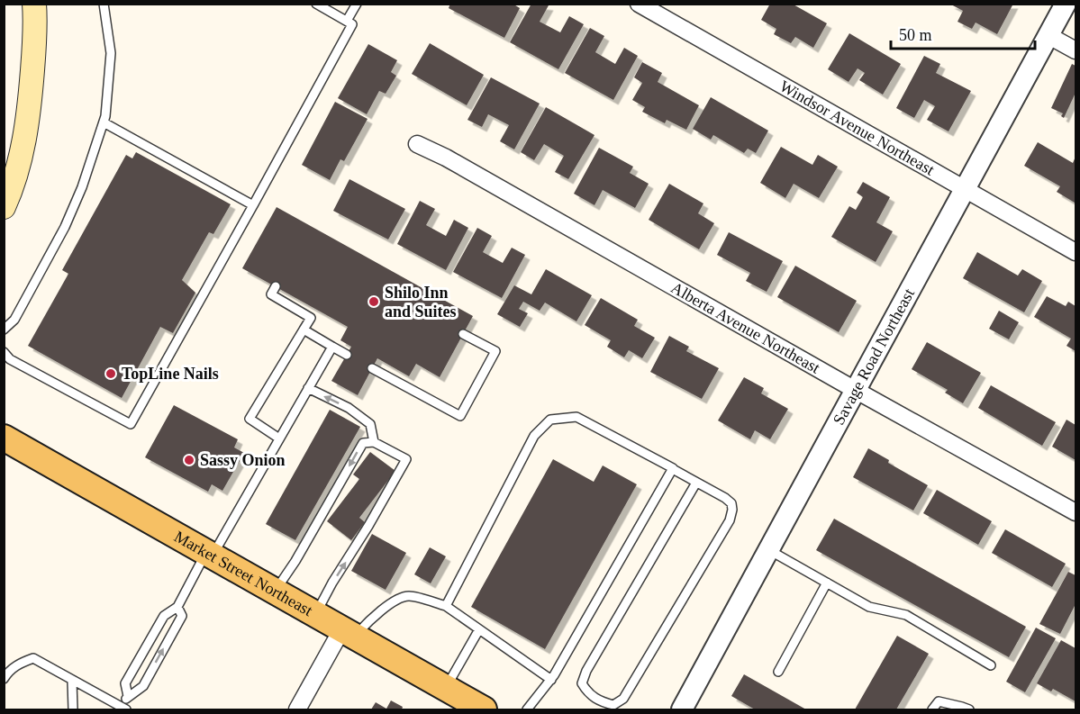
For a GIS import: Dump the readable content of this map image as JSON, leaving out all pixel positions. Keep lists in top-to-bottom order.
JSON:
{
  "streets": {
    "main road": ["Market Street Northeast"],
    "street": ["Windsor Avenue Northeast", "Alberta Avenue Northeast", "Savage Road Northeast"]
  },
  "crossings": [
    ["Windsor Avenue Northeast", "Savage Road Northeast"],
    ["Alberta Avenue Northeast", "Savage Road Northeast"]
  ],
  "places": ["Shilo Inn and Suites", "TopLine Nails", "Sassy Onion"],
  "scale_bar": "50 m"
}
